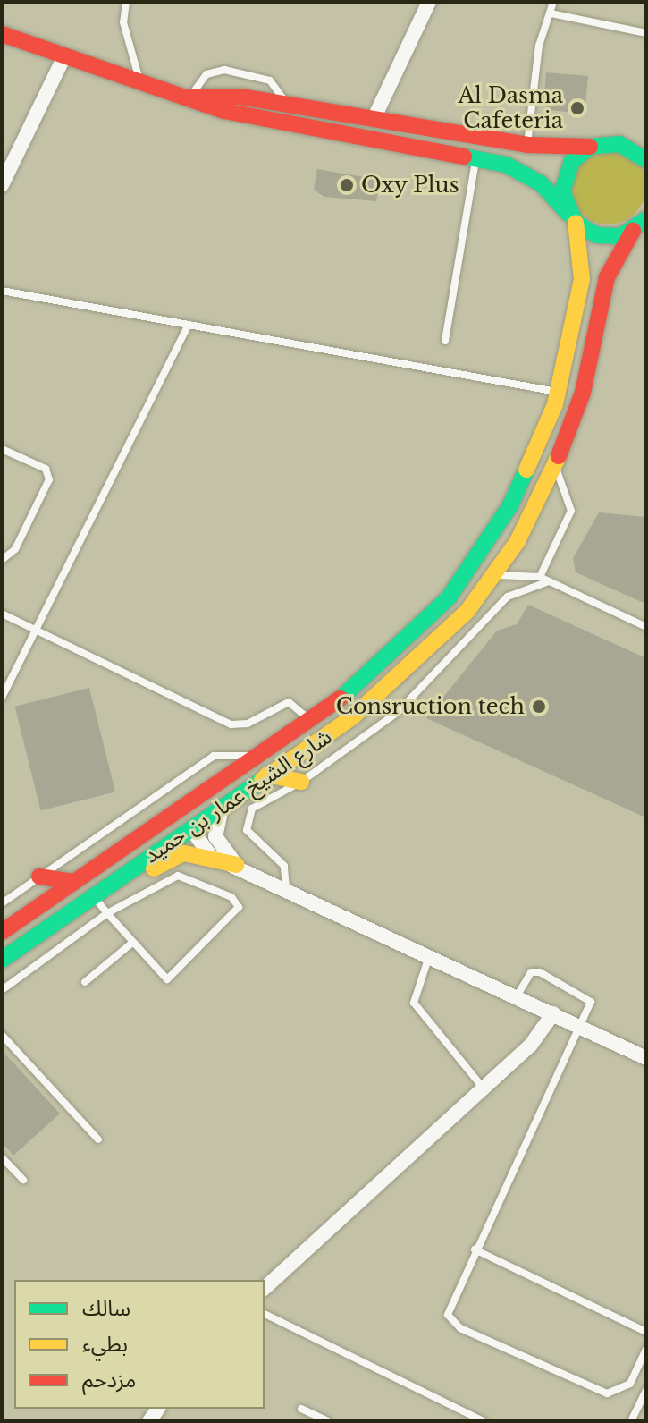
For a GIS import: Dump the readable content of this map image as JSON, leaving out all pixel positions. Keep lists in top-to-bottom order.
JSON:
{
  "streets": {
    "street": ["شارع الشيخ عمار بن حميد"]
  },
  "places": ["Al Dasma Cafeteria", "Oxy Plus", "Consruction tech"],
  "legend": ["سالك", "بطيء", "مزدحم"]
}
